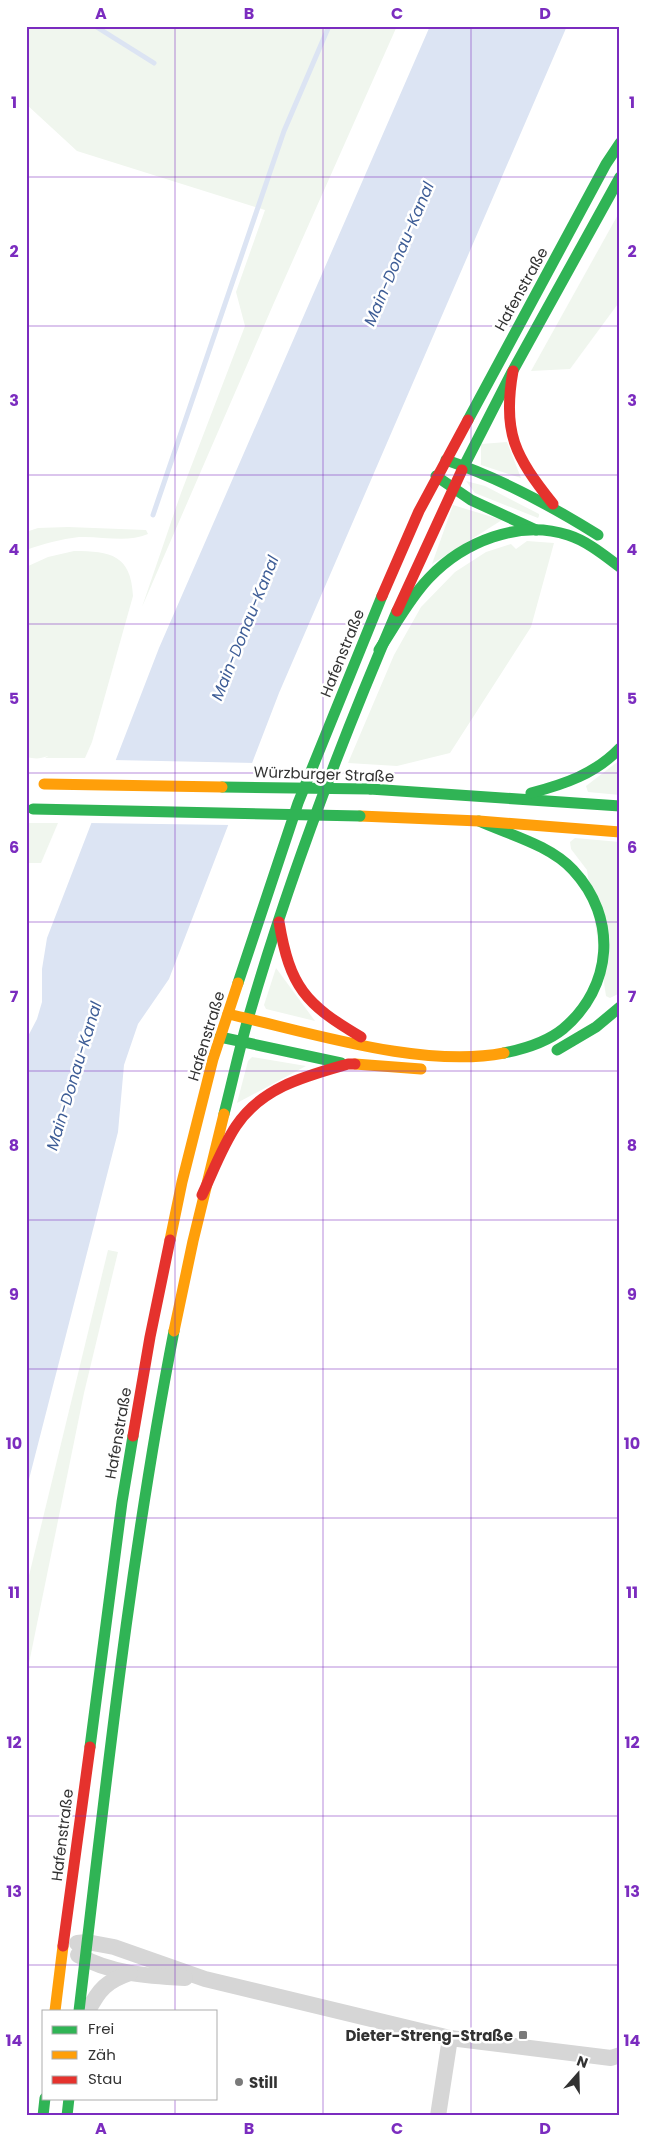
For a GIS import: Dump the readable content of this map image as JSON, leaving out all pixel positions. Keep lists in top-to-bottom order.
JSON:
{
  "streets": {
    "main road": ["Hafenstraße", "Würzburger Straße"]
  },
  "water": ["Main-Donau-Kanal"],
  "places": {
    "transit": ["Dieter-Streng-Straße"],
    "other": ["Still"]
  },
  "legend": ["Frei", "Zäh", "Stau"],
  "north": "top",
  "grid": {
    "columns": [
      "A",
      "B",
      "C",
      "D"
    ],
    "rows": [
      "1",
      "2",
      "3",
      "4",
      "5",
      "6",
      "7",
      "8",
      "9",
      "10",
      "11",
      "12",
      "13",
      "14"
    ]
  }
}
